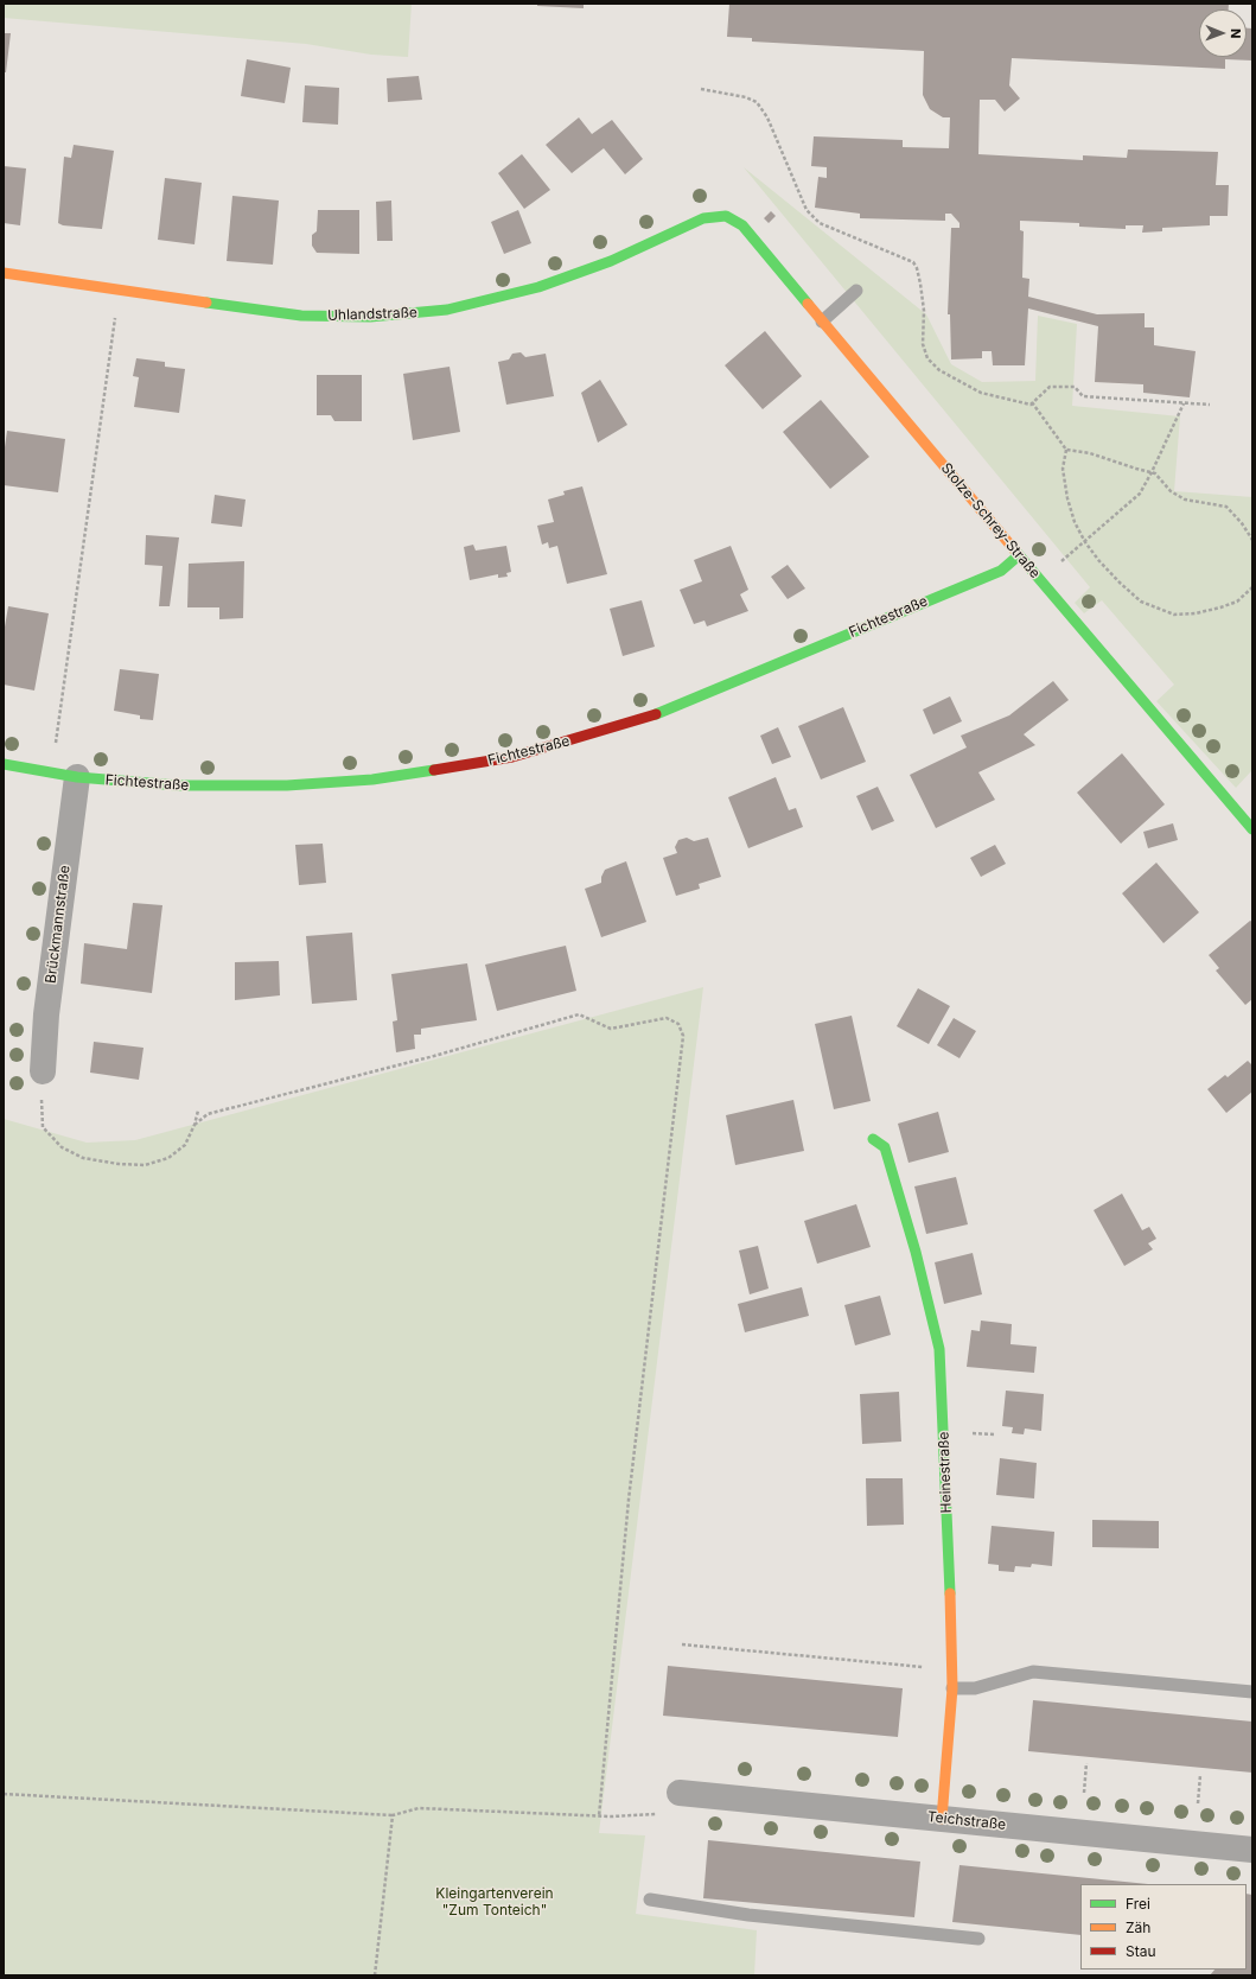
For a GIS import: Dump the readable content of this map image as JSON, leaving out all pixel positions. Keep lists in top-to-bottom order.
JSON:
{
  "streets": {
    "street": [
      "Uhlandstraße",
      "Stolze-Schrey-Straße",
      "Fichtestraße",
      "Brückmannstraße",
      "Heinestraße",
      "Teichstraße"
    ]
  },
  "crossings": [
    ["Uhlandstraße", "Stolze-Schrey-Straße"],
    ["Stolze-Schrey-Straße", "Fichtestraße"],
    ["Fichtestraße", "Brückmannstraße"],
    ["Heinestraße", "Teichstraße"]
  ],
  "parks": ["Kleingartenverein \"Zum Tonteich\""],
  "legend": ["Frei", "Zäh", "Stau"],
  "north": "right"
}
